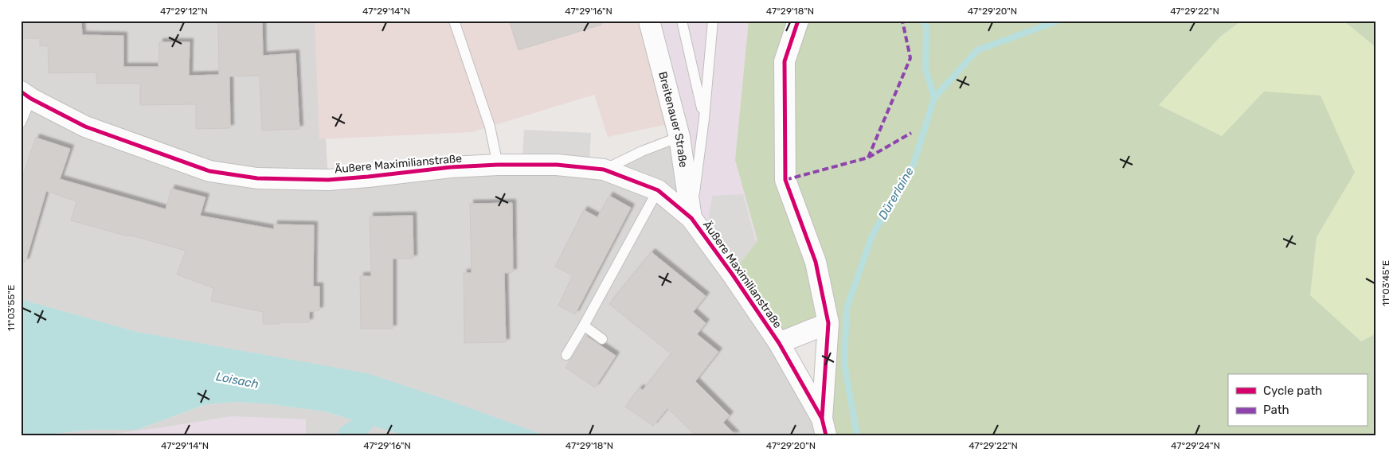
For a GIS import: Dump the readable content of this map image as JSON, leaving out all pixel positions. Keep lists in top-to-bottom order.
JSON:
{
  "streets": {
    "street": ["Breitenauer Straße", "Äußere Maximilianstraße"]
  },
  "crossings": [
    ["Breitenauer Straße", "Äußere Maximilianstraße"]
  ],
  "water": ["Dürerlaine", "Loisach"],
  "legend": ["Cycle path", "Path"],
  "coordinates": [
    "47°29'12\"N",
    "47°29'14\"N",
    "47°29'16\"N",
    "47°29'18\"N",
    "47°29'20\"N",
    "47°29'22\"N",
    "11°03'45\"E",
    "11°03'55\"E",
    "47°29'24\"N"
  ]
}
